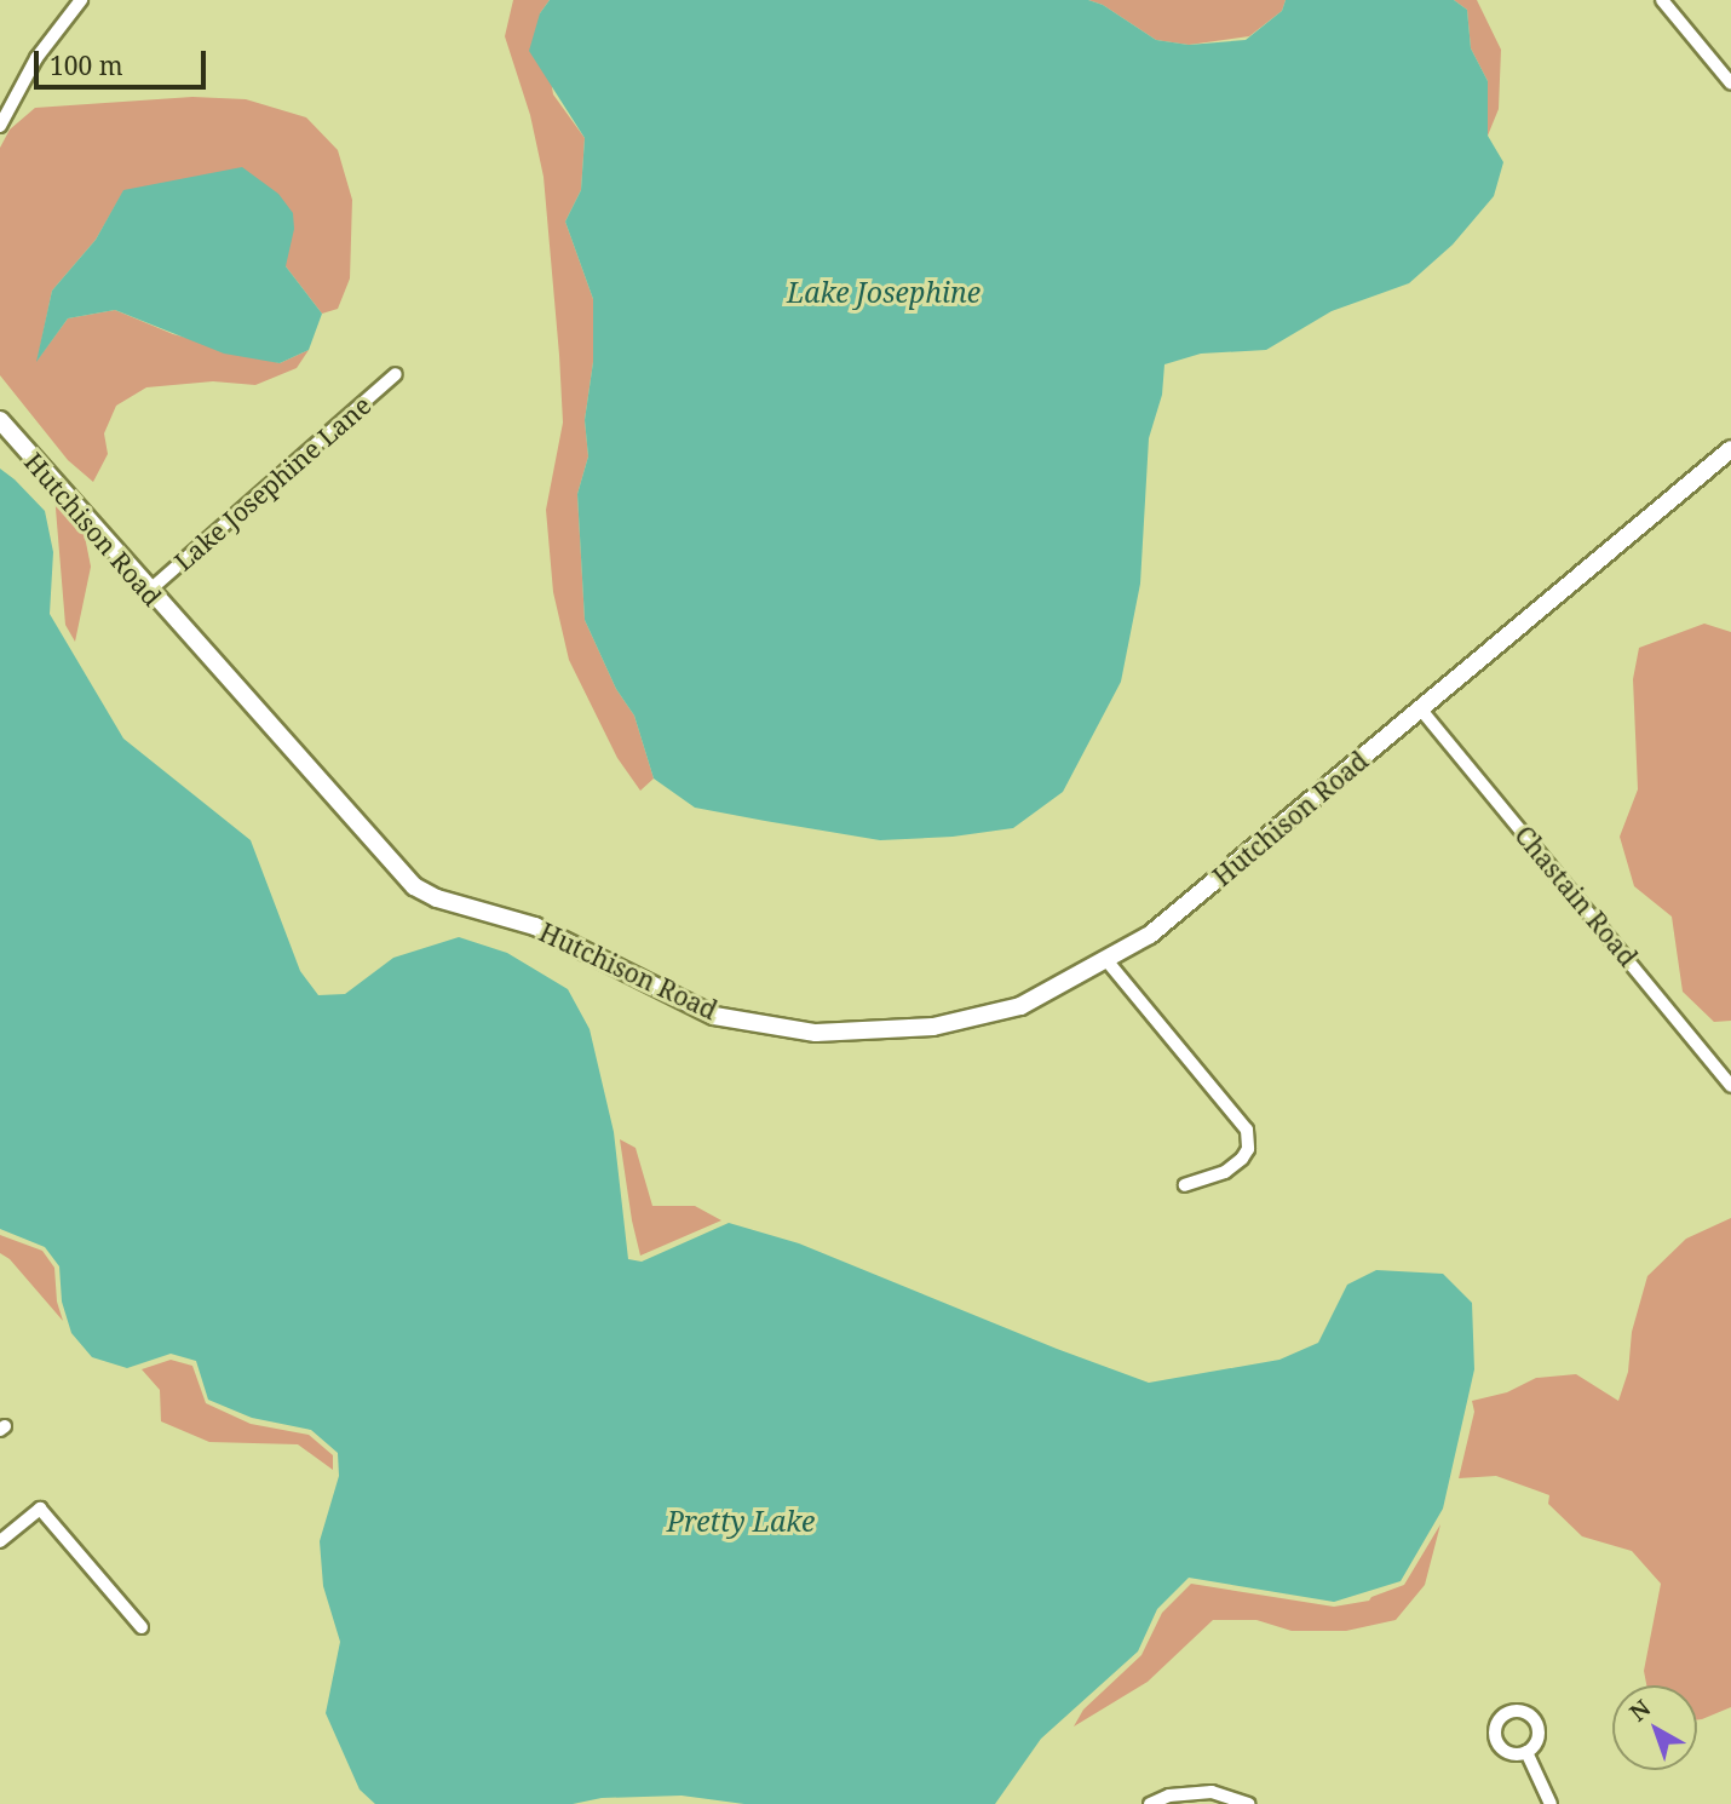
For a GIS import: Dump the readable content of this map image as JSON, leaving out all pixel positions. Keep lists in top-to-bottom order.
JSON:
{
  "streets": {
    "street": ["Lake Josephine Lane", "Hutchison Road", "Chastain Road"]
  },
  "crossings": [
    ["Lake Josephine Lane", "Hutchison Road"],
    ["Hutchison Road", "Chastain Road"]
  ],
  "water": ["Lake Josephine", "Pretty Lake"],
  "scale_bar": "100 m",
  "north": "top left"
}
